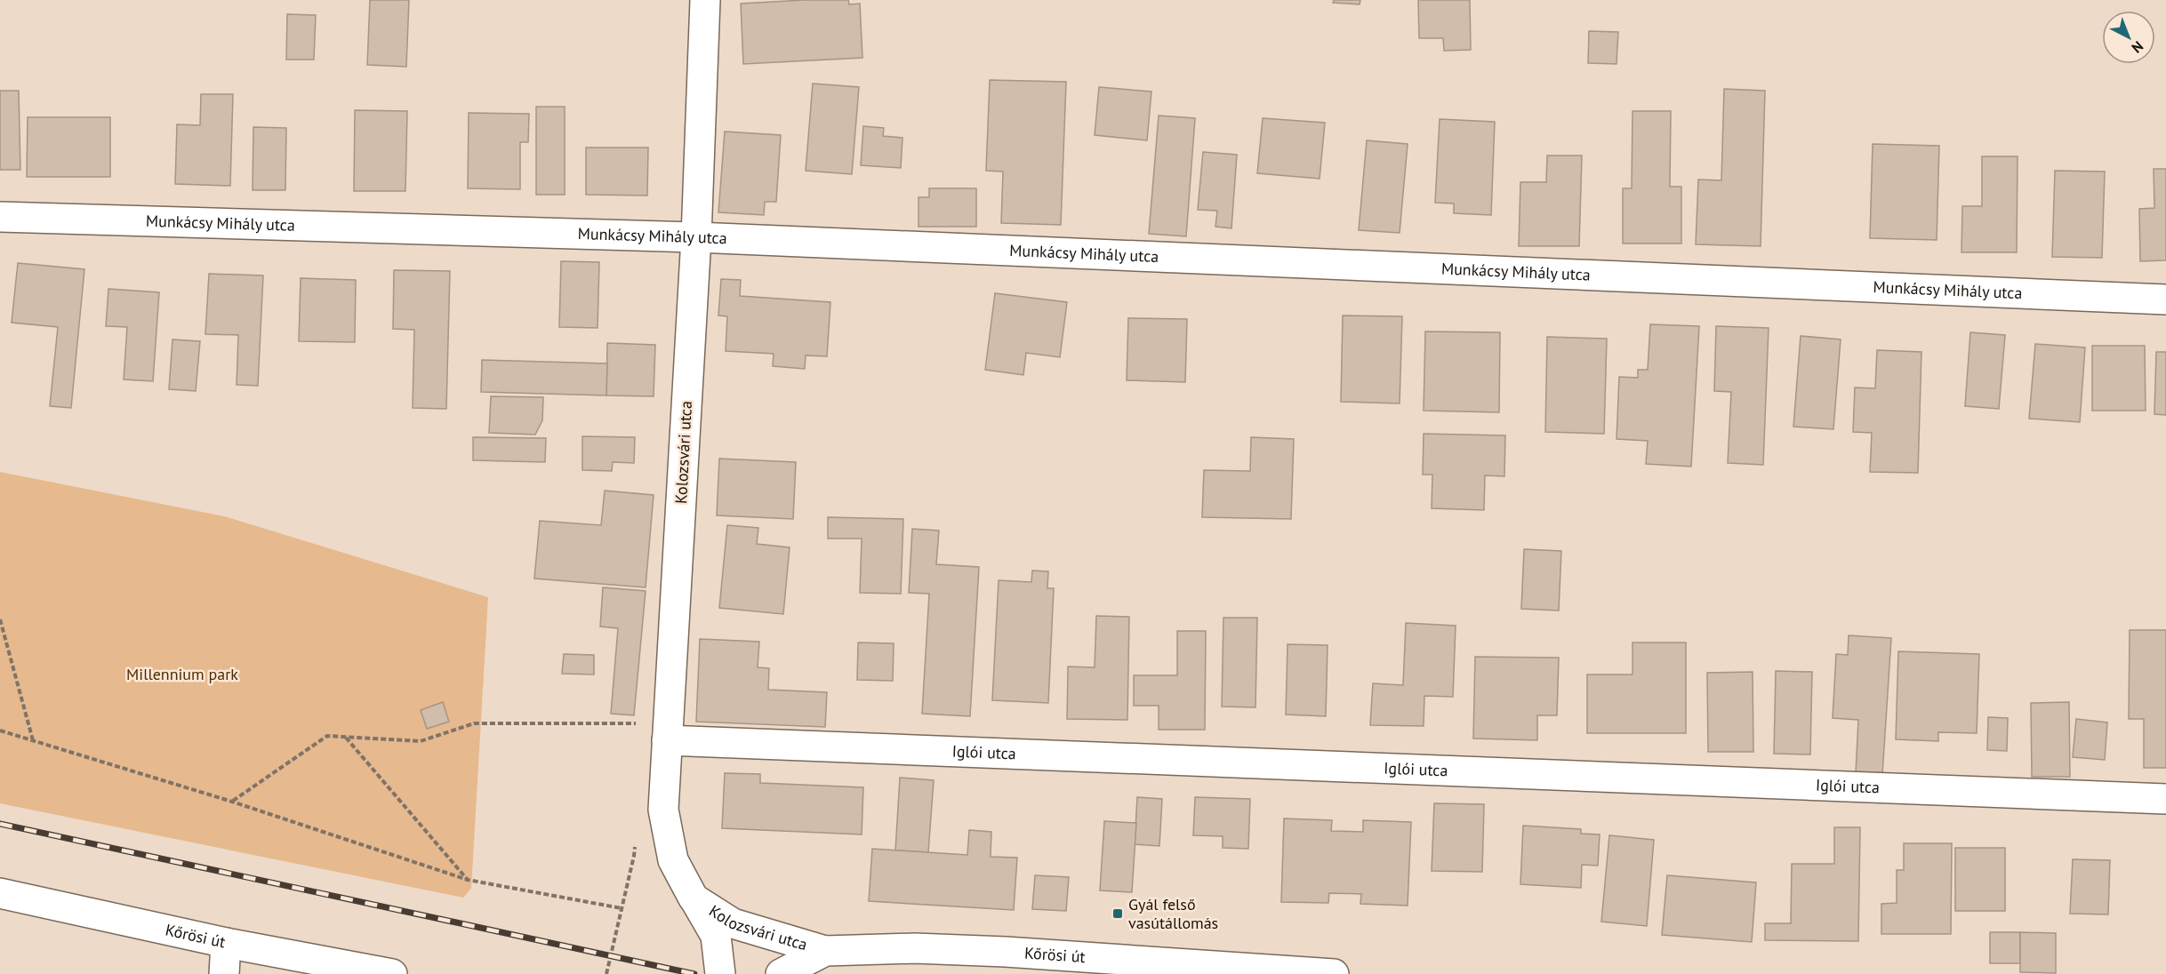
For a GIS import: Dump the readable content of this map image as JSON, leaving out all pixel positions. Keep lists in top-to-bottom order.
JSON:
{
  "streets": {
    "street": [
      "Munkácsy Mihály utca",
      "Kolozsvári utca",
      "Iglói utca",
      "Kőrösi út"
    ]
  },
  "crossings": [
    ["Munkácsy Mihály utca", "Kolozsvári utca"],
    ["Kolozsvári utca", "Iglói utca"],
    ["Kolozsvári utca", "Kőrösi út"]
  ],
  "parks": ["Millennium park"],
  "places": {
    "transit": ["Gyál felső vasútállomás"]
  },
  "north": "bottom right"
}
